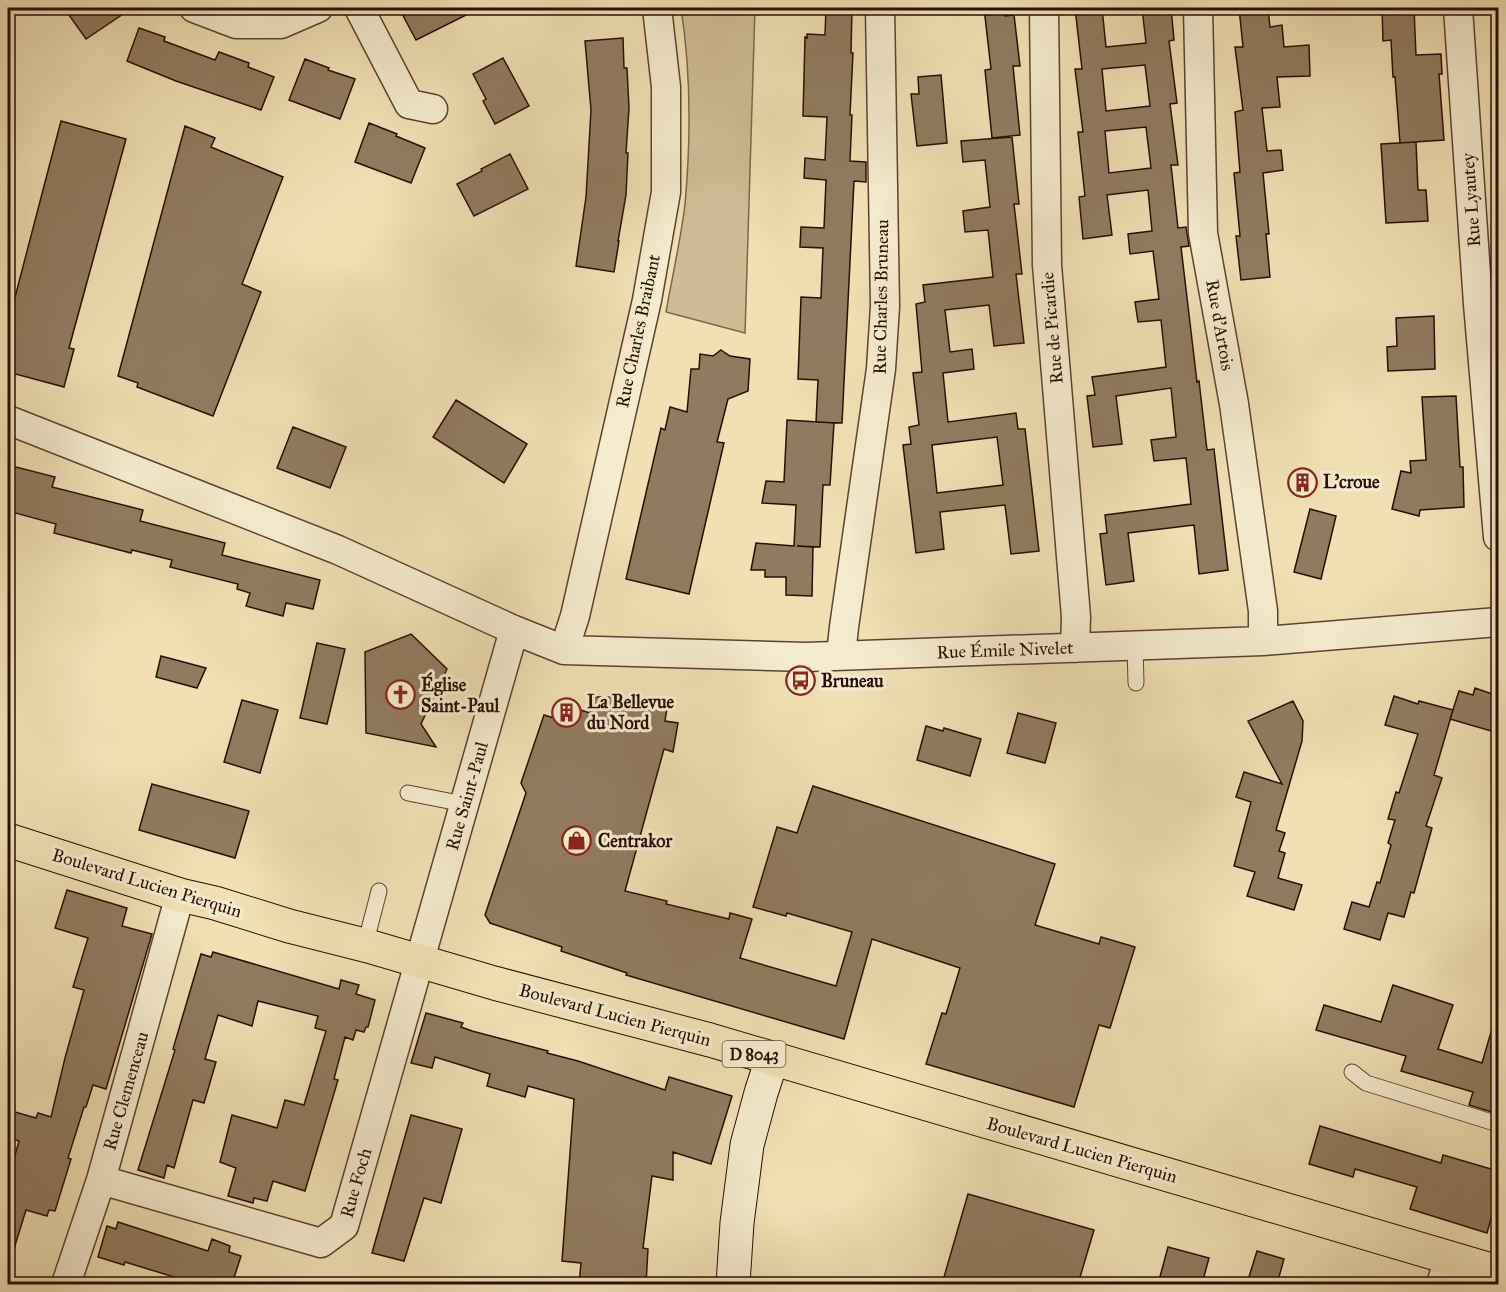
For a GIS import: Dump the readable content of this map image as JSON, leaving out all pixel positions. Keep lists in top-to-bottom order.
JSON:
{
  "streets": {
    "main road": ["Boulevard Lucien Pierquin", "D 8043"],
    "street": [
      "Rue Lyautey",
      "Rue Charles Bruneau",
      "Rue d'Artois",
      "Rue de Picardie",
      "Rue Charles Braibant",
      "Rue Émile Nivelet",
      "Rue Saint-Paul",
      "Rue Clemenceau",
      "Rue Foch"
    ]
  },
  "crossings": [
    ["Rue Charles Bruneau", "Rue Émile Nivelet"],
    ["Rue d'Artois", "Rue Émile Nivelet"],
    ["Rue de Picardie", "Rue Émile Nivelet"],
    ["Rue Charles Braibant", "Rue Émile Nivelet"],
    ["Rue Émile Nivelet", "Rue Saint-Paul"],
    ["Rue Saint-Paul", "Boulevard Lucien Pierquin"],
    ["Rue Saint-Paul", "Rue Foch"],
    ["Boulevard Lucien Pierquin", "Rue Clemenceau"],
    ["Boulevard Lucien Pierquin", "Rue Foch"],
    ["Rue Clemenceau", "Rue Foch"]
  ],
  "places": {
    "building": ["L'croue", "La Bellevue du Nord"],
    "bus stop": ["Bruneau"],
    "church": ["Église Saint-Paul"],
    "shop": ["Centrakor"]
  }
}
